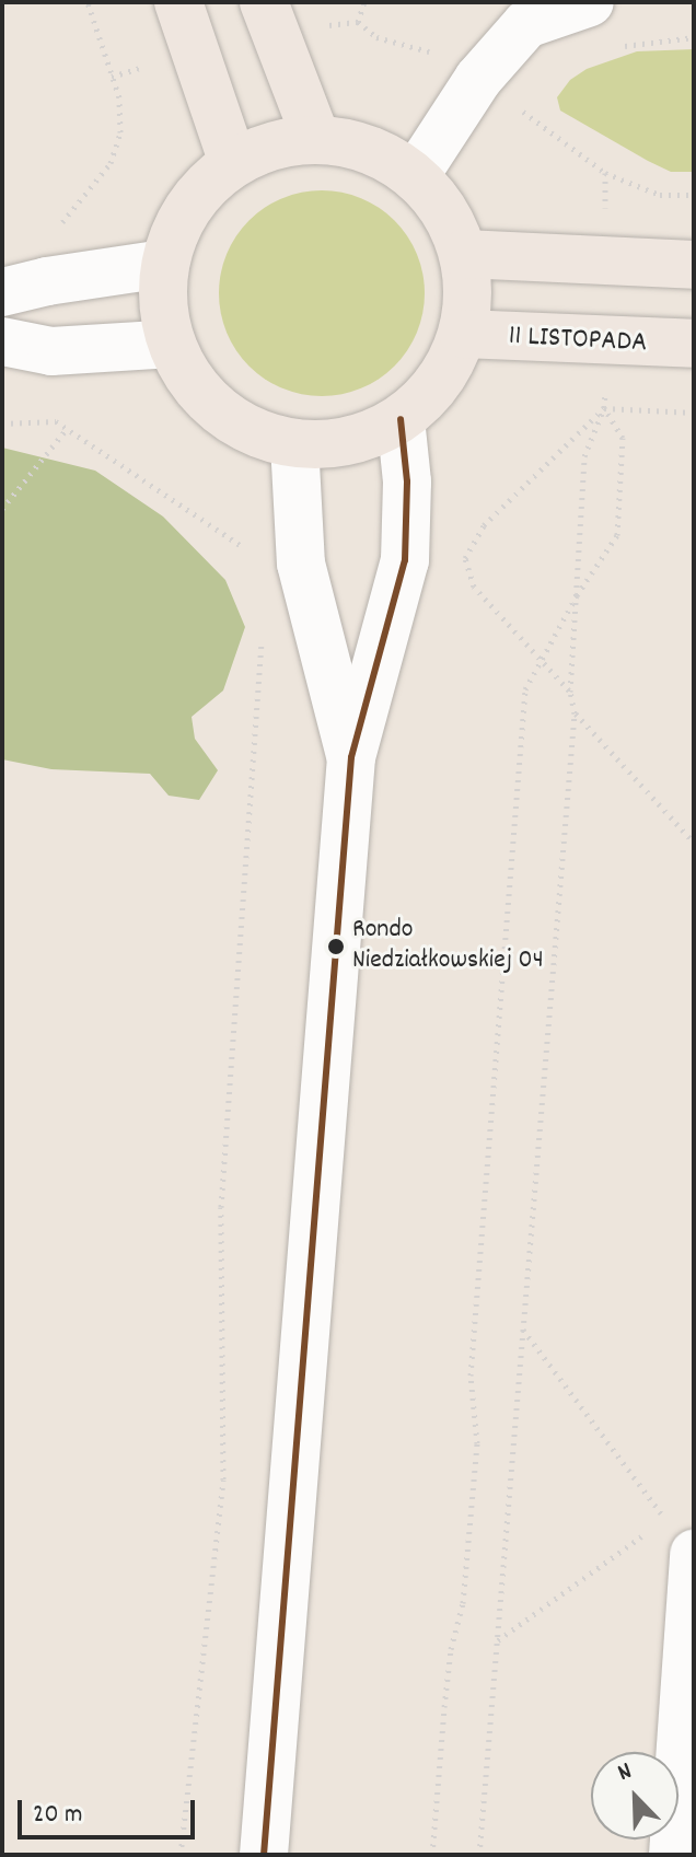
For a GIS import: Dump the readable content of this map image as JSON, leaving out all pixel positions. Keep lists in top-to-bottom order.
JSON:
{
  "streets": {
    "main road": ["11 LISTOPADA"]
  },
  "places": ["Rondo Niedziałkowskiej 04"],
  "scale_bar": "20 m",
  "north": "top left"
}
